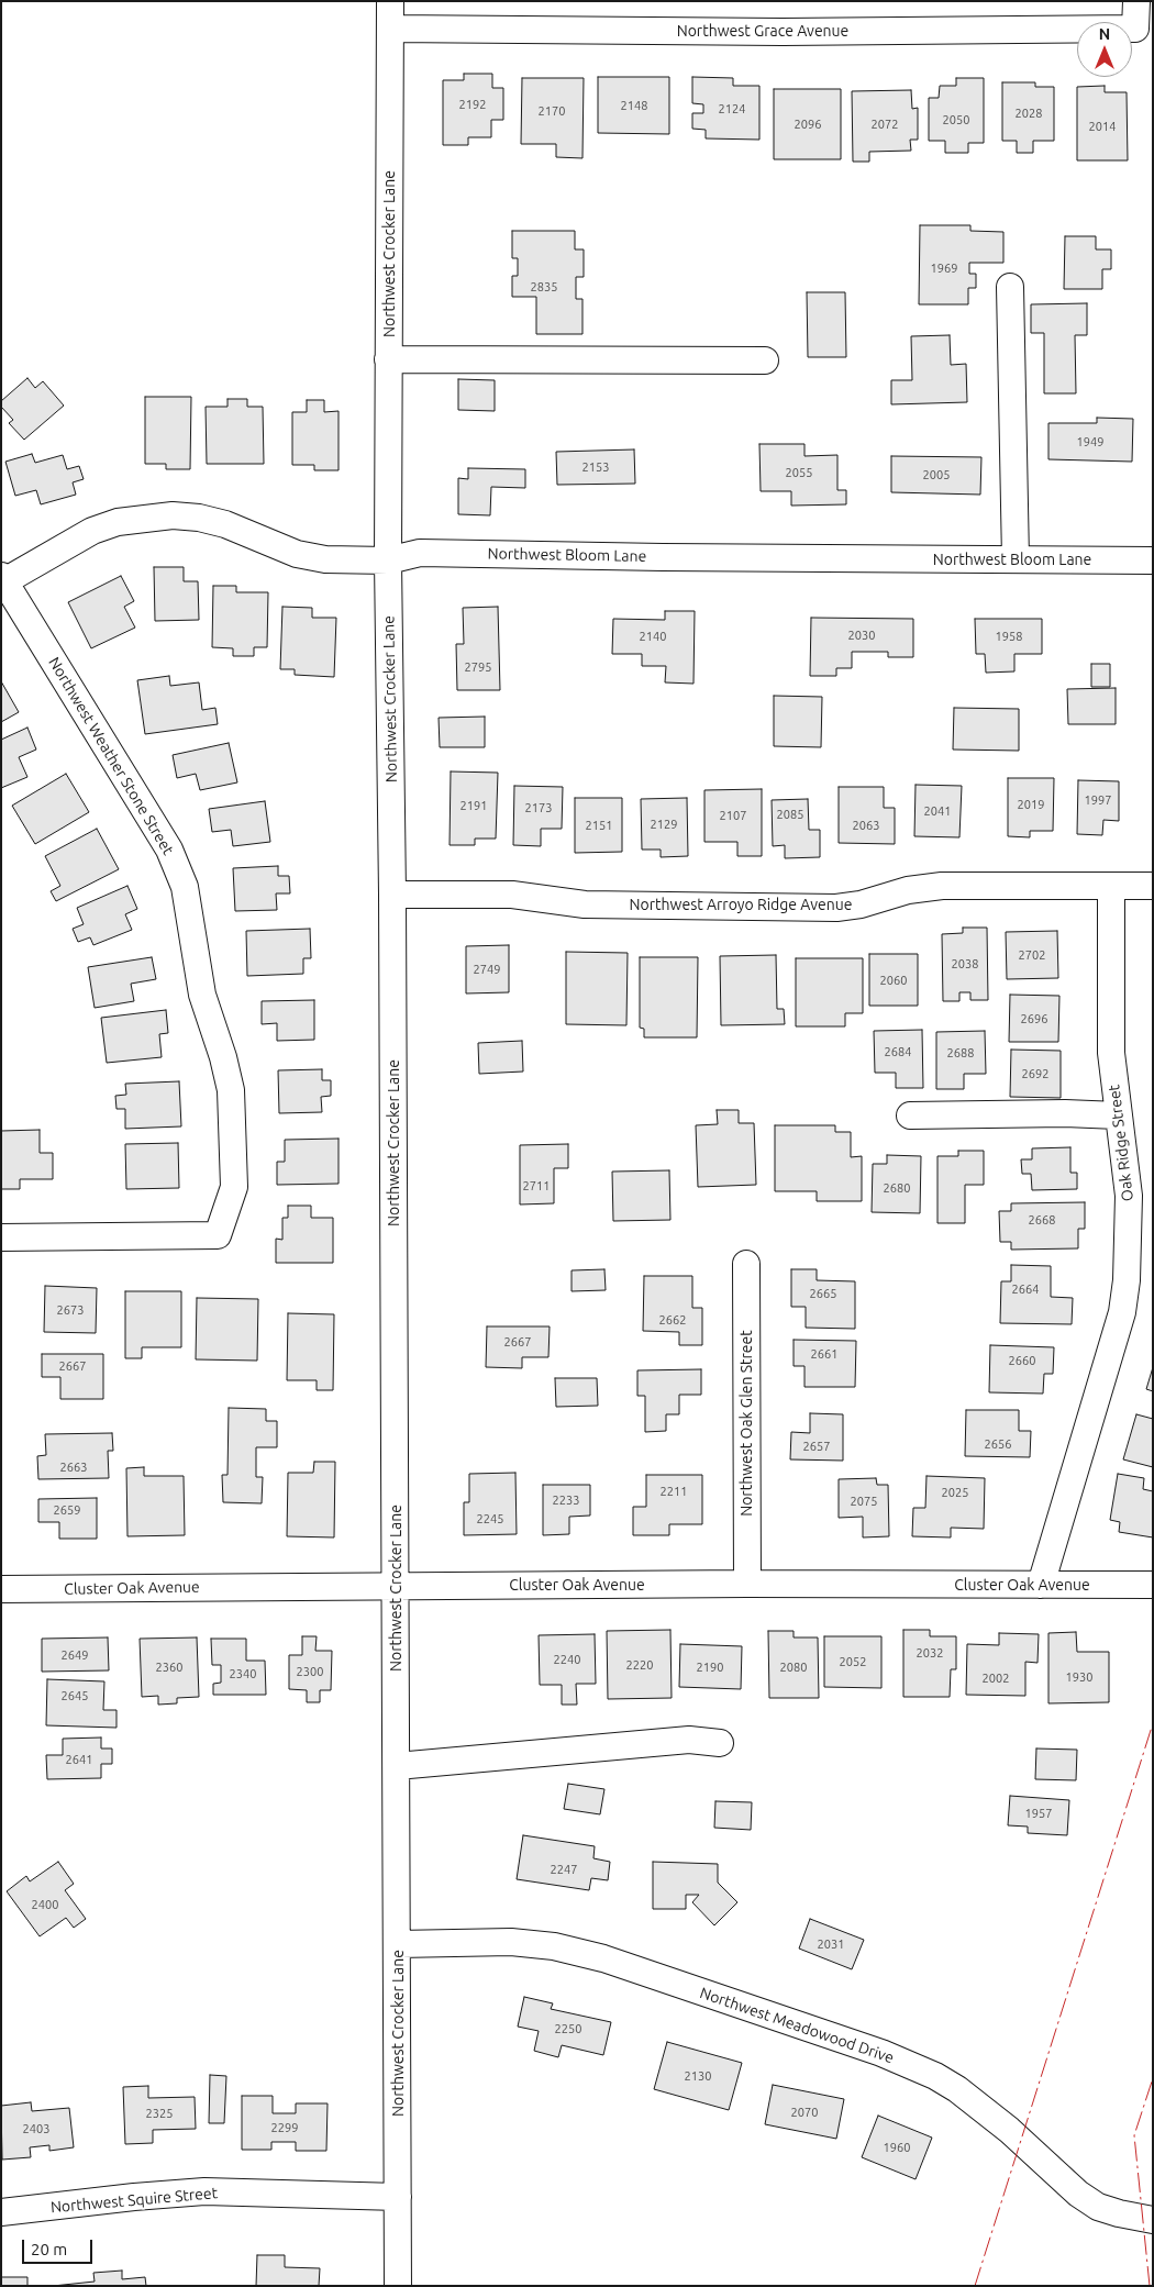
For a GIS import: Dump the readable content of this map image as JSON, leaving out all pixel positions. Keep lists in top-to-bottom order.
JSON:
{
  "streets": {
    "street": [
      "Northwest Grace Avenue",
      "Northwest Crocker Lane",
      "Northwest Bloom Lane",
      "Northwest Weather Stone Street",
      "Northwest Arroyo Ridge Avenue",
      "Oak Ridge Street",
      "Northwest Oak Glen Street",
      "Cluster Oak Avenue",
      "Northwest Meadowood Drive",
      "Northwest Squire Street"
    ]
  },
  "crossings": [
    ["Northwest Grace Avenue", "Northwest Crocker Lane"],
    ["Northwest Crocker Lane", "Northwest Bloom Lane"],
    ["Northwest Crocker Lane", "Northwest Arroyo Ridge Avenue"],
    ["Northwest Crocker Lane", "Cluster Oak Avenue"],
    ["Northwest Crocker Lane", "Northwest Meadowood Drive"],
    ["Northwest Crocker Lane", "Northwest Squire Street"],
    ["Northwest Bloom Lane", "Northwest Weather Stone Street"],
    ["Northwest Arroyo Ridge Avenue", "Oak Ridge Street"],
    ["Oak Ridge Street", "Cluster Oak Avenue"],
    ["Northwest Oak Glen Street", "Cluster Oak Avenue"]
  ],
  "house_numbers": [
    "2192",
    "2148",
    "2124",
    "2170",
    "2028",
    "2050",
    "2096",
    "2072",
    "2014",
    "1969",
    "2835",
    "1949",
    "2153",
    "2055",
    "2005",
    "2030",
    "2140",
    "1958",
    "2795",
    "1997",
    "2019",
    "2191",
    "2173",
    "2041",
    "2085",
    "2107",
    "2129",
    "2151",
    "2063",
    "2702",
    "2038",
    "2749",
    "2060",
    "2696",
    "2684",
    "2688",
    "2692",
    "2711",
    "2680",
    "2668",
    "2664",
    "2665",
    "2673",
    "2662",
    "2667",
    "2661",
    "2660",
    "2667",
    "2656",
    "2657",
    "2663",
    "2211",
    "2025",
    "2233",
    "2075",
    "2659",
    "2245",
    "2032",
    "2649",
    "2240",
    "2052",
    "2220",
    "2360",
    "2190",
    "2080",
    "2300",
    "2340",
    "1930",
    "2002",
    "2645",
    "2641",
    "1957",
    "2247",
    "2400",
    "2031",
    "2250",
    "2130",
    "2070",
    "2325",
    "2299",
    "2403",
    "1960"
  ],
  "scale_bar": "20 m",
  "north": "top"
}
